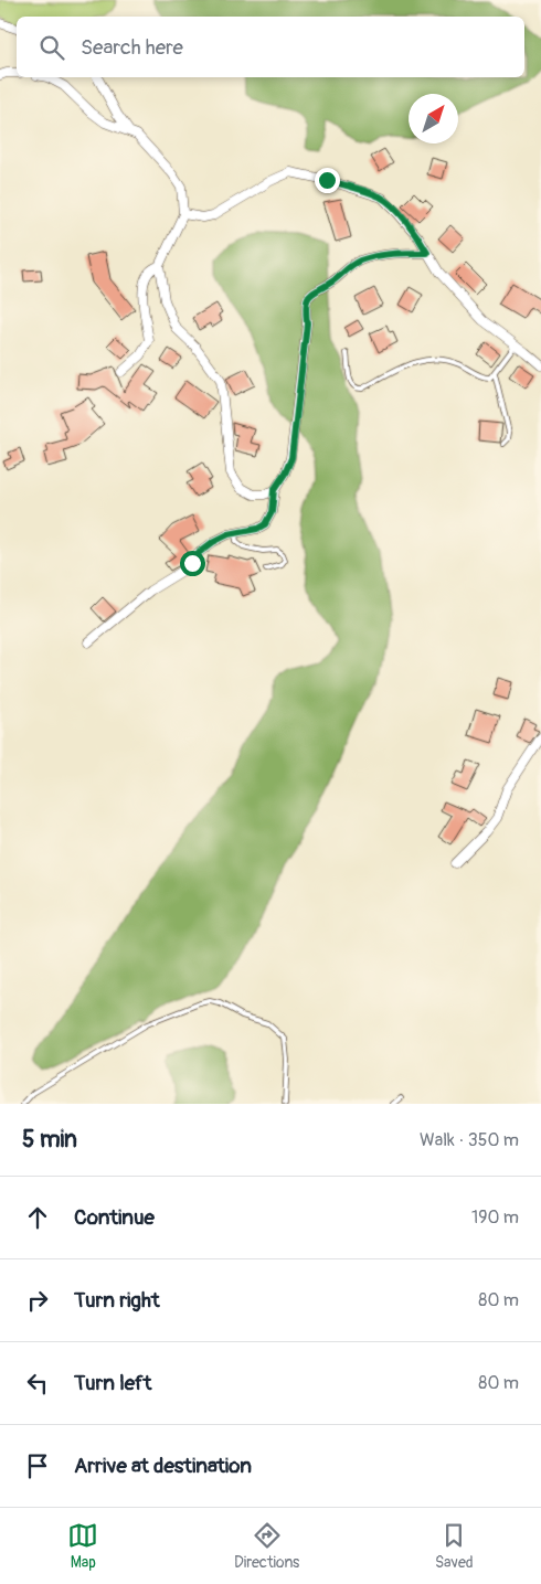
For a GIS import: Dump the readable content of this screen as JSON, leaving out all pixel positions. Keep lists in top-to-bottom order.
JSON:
{
  "north": "top right",
  "page": {
    "search": "Search here",
    "heading": ["5 min", "Walk · 350 m"],
    "list": [
      ["Continue", "190 m"],
      ["Turn right", "80 m"],
      ["Turn left", "80 m"],
      "Arrive at destination"
    ],
    "nav": ["Map", "Directions", "Saved"]
  }
}
